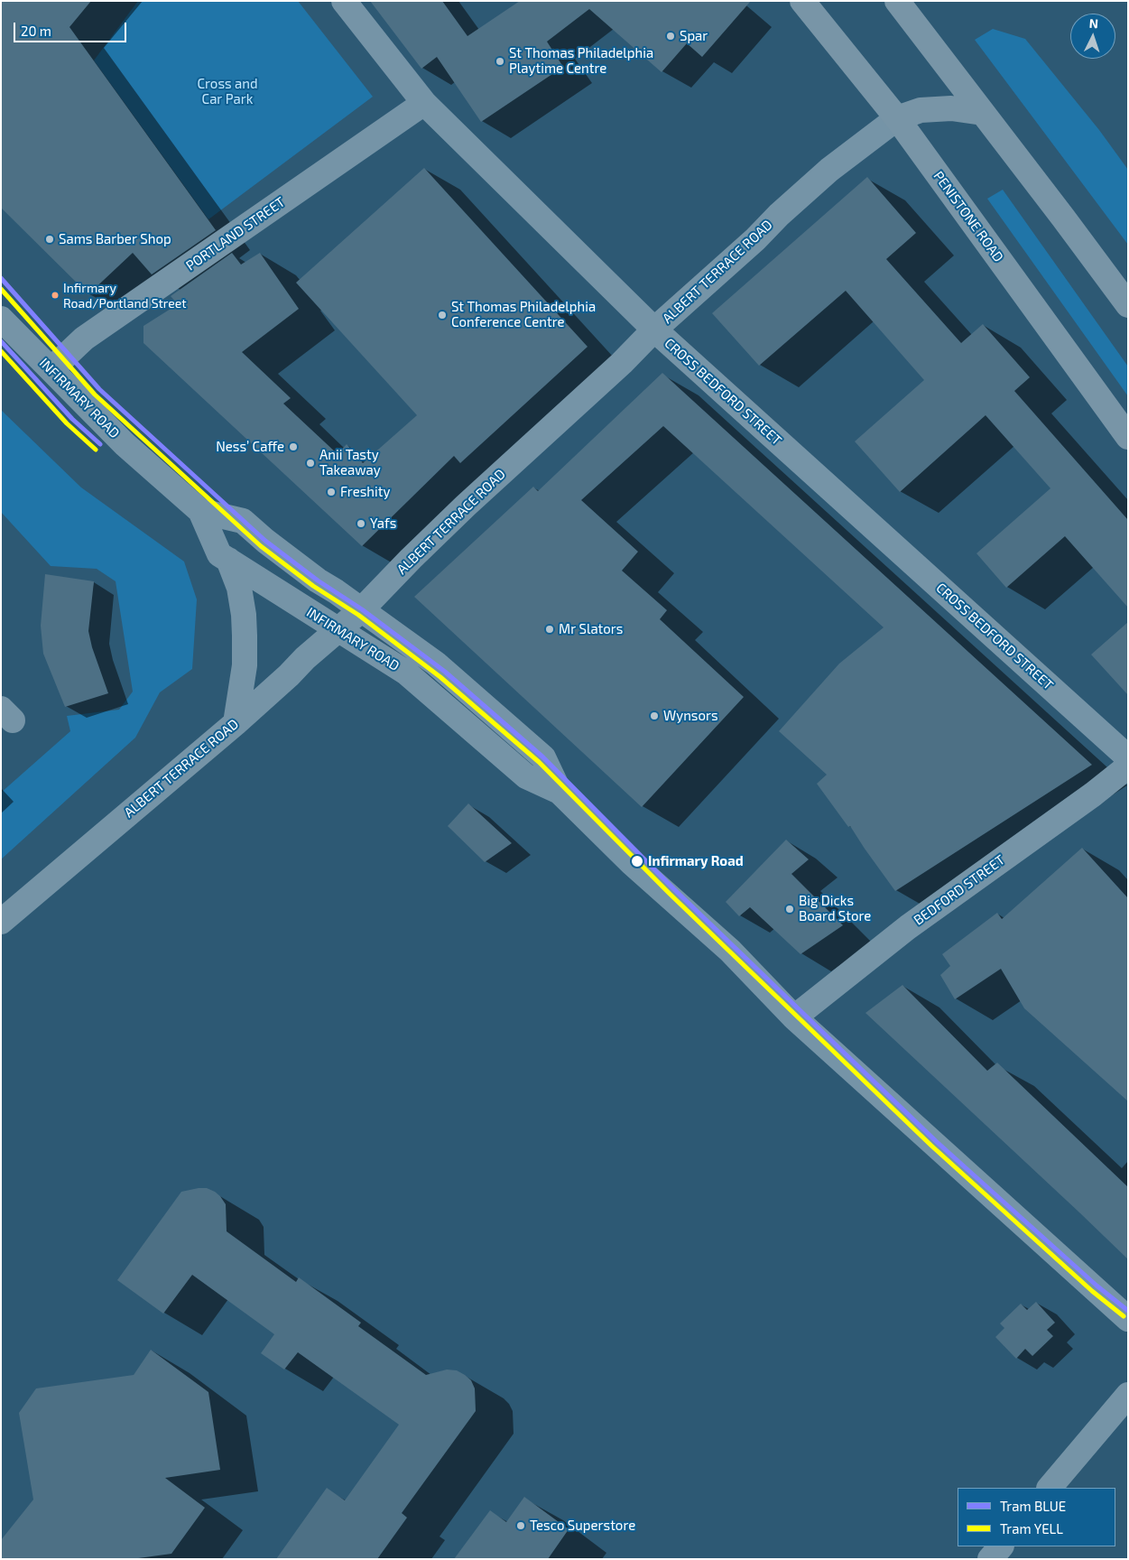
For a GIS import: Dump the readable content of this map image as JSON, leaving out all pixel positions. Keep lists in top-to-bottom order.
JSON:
{
  "streets": {
    "highway": ["PENISTONE ROAD"],
    "street": [
      "PORTLAND STREET",
      "ALBERT TERRACE ROAD",
      "CROSS BEDFORD STREET",
      "INFIRMARY ROAD",
      "BEDFORD STREET"
    ]
  },
  "crossings": [
    ["PENISTONE ROAD", "ALBERT TERRACE ROAD"],
    ["PORTLAND STREET", "CROSS BEDFORD STREET"],
    ["PORTLAND STREET", "INFIRMARY ROAD"],
    ["ALBERT TERRACE ROAD", "CROSS BEDFORD STREET"],
    ["ALBERT TERRACE ROAD", "INFIRMARY ROAD"],
    ["INFIRMARY ROAD", "BEDFORD STREET"]
  ],
  "parks": ["Cross and Car Park"],
  "places": [
    "Spar",
    "St Thomas Philadelphia Playtime Centre",
    "Sams Barber Shop",
    "Infirmary Road/Portland Street",
    "St Thomas Philadelphia Conference Centre",
    "Ness’ Caffe",
    "Anii Tasty Takeaway",
    "Freshity",
    "Yafs",
    "Mr Slators",
    "Wynsors",
    "Infirmary Road",
    "Big Dicks Board Store",
    "Tesco Superstore"
  ],
  "lines": ["tram line BLUE", "tram line YELL"],
  "legend": ["Tram BLUE", "Tram YELL"],
  "scale_bar": "20 m",
  "north": "top"
}
